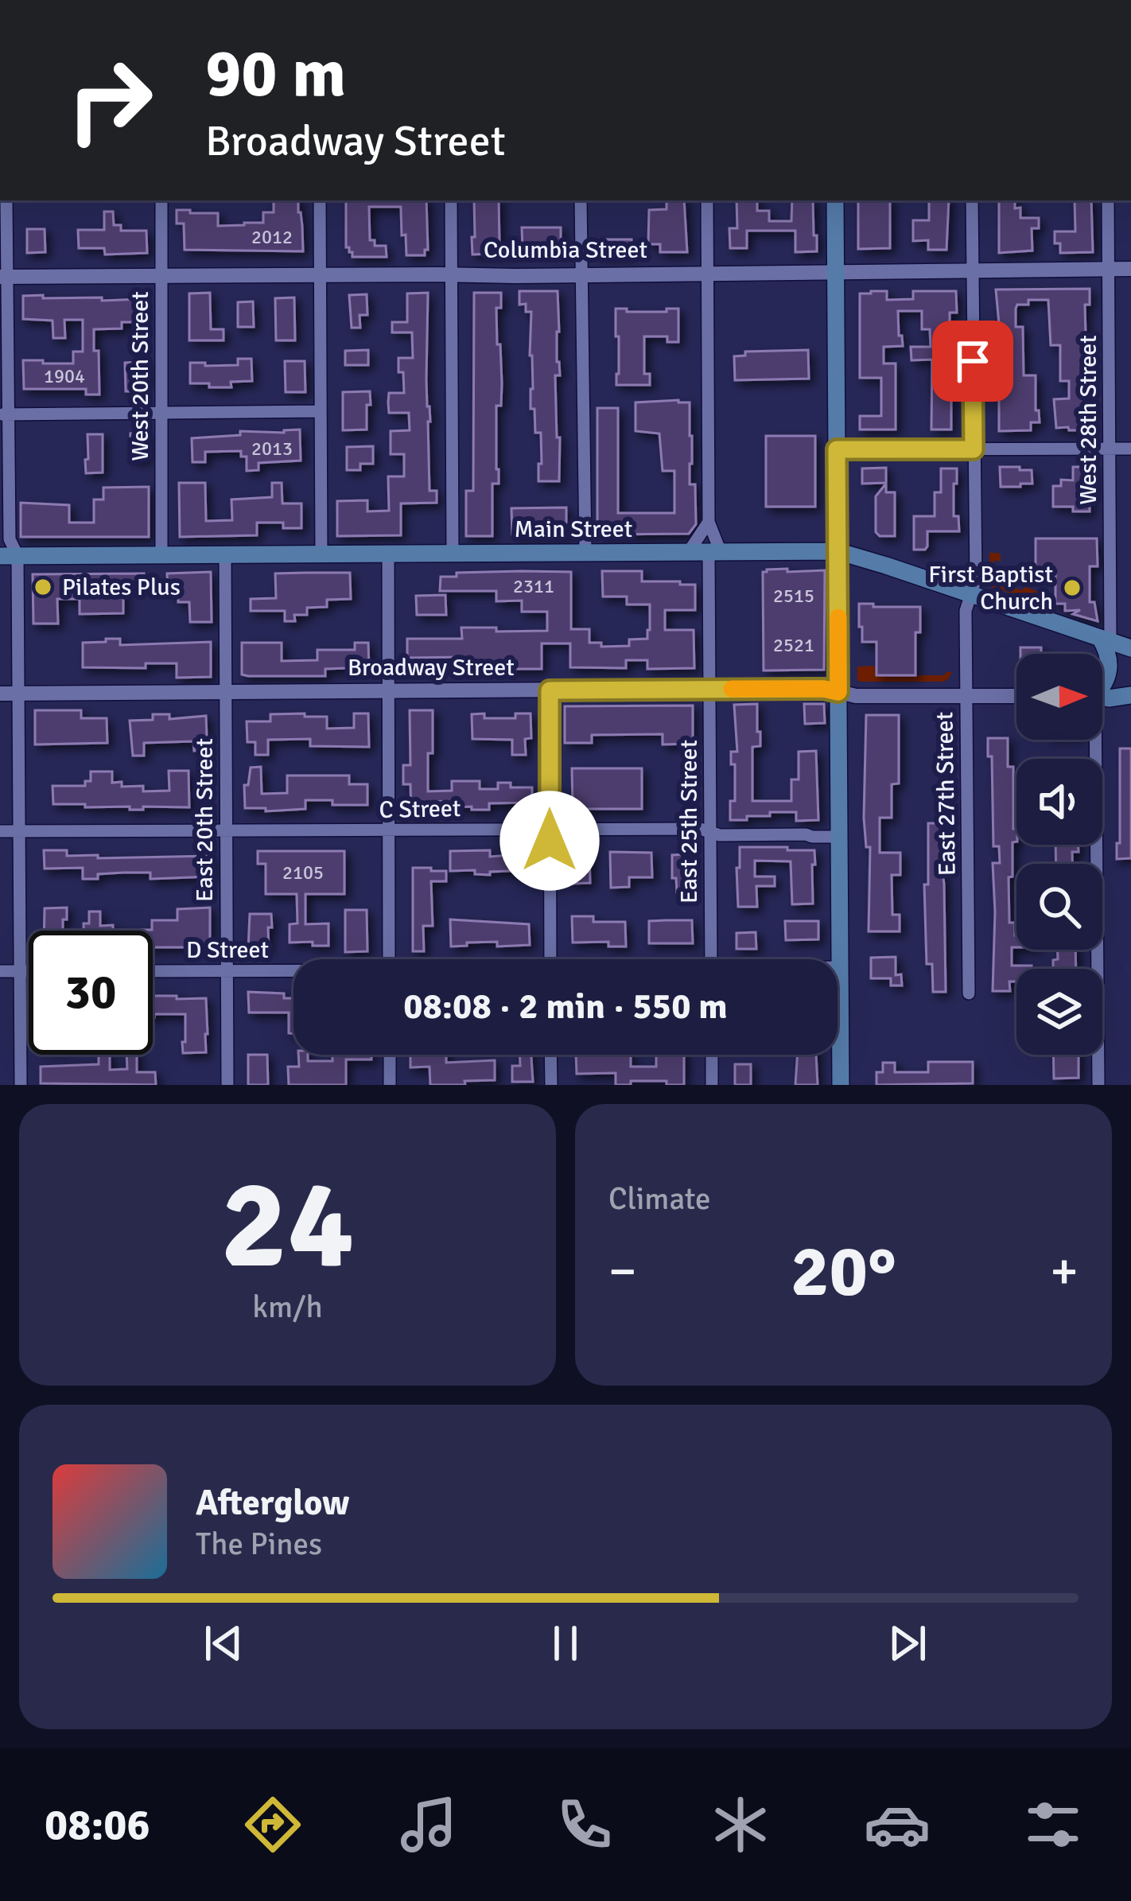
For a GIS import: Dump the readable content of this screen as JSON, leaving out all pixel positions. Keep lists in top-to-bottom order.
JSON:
{
  "streets": {
    "main road": ["Main Street"],
    "street": [
      "Columbia Street",
      "West 20th Street",
      "West 28th Street",
      "Broadway Street",
      "East 27th Street",
      "C Street",
      "East 20th Street",
      "East 25th Street",
      "D Street"
    ]
  },
  "crossings": [
    ["Columbia Street", "West 20th Street"],
    ["Columbia Street", "West 28th Street"],
    ["Columbia Street", "East 27th Street"],
    ["Columbia Street", "East 25th Street"],
    ["West 20th Street", "Main Street"],
    ["West 28th Street", "Main Street"],
    ["Main Street", "East 27th Street"],
    ["Main Street", "East 20th Street"],
    ["Main Street", "East 25th Street"],
    ["Broadway Street", "East 27th Street"],
    ["Broadway Street", "East 20th Street"],
    ["Broadway Street", "East 25th Street"],
    ["C Street", "East 20th Street"],
    ["C Street", "East 25th Street"],
    ["East 20th Street", "D Street"]
  ],
  "places": ["Pilates Plus", "First Baptist Church"],
  "house_numbers": [
    "2012",
    "1904",
    "2013",
    "2311",
    "2515",
    "2521",
    "2105"
  ],
  "north": "right",
  "page": {
    "turn": ["90 m", "Broadway Street"],
    "limit": "30",
    "trip": "08:08 · 2 min · 550 m",
    "tile": [
      ["24", "km/h"],
      "Climate"
    ],
    "heat": ["−", "20°", "+"],
    "song": ["Afterglow", "The Pines"],
    "tabs": "08:06"
  }
}
